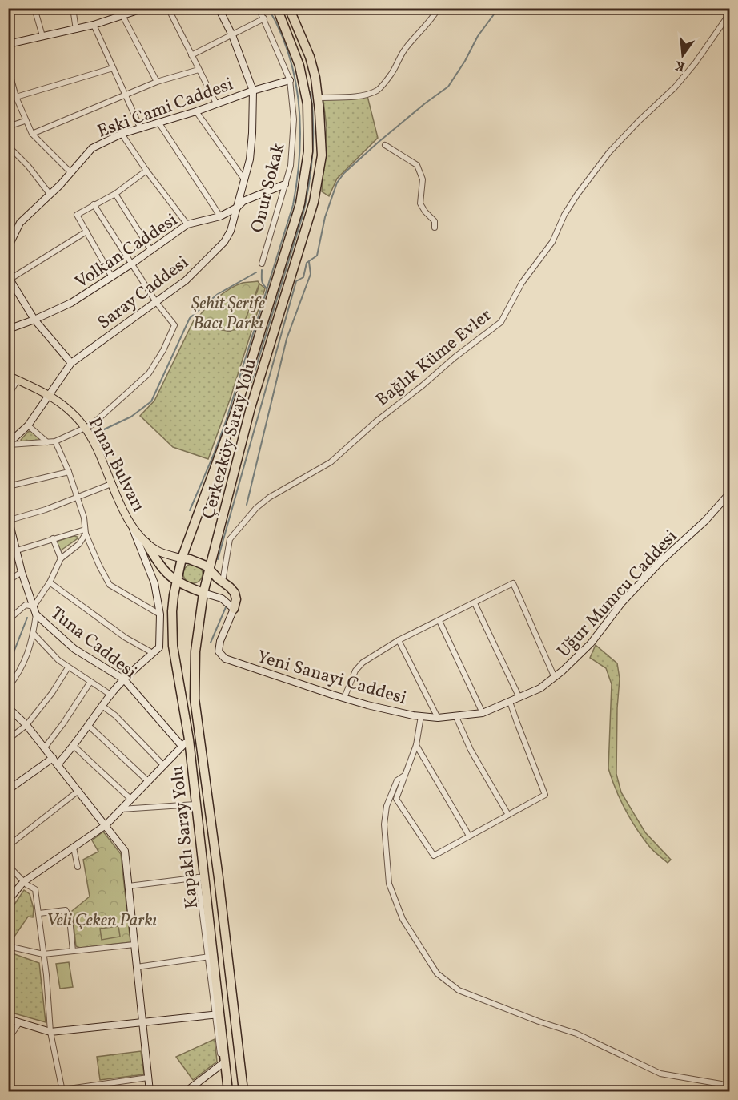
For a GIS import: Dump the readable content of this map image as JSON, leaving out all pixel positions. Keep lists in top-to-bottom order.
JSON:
{
  "streets": {
    "highway": ["Çerkezköy Saray Yolu", "Kapaklı Saray Yolu"],
    "main road": ["Pınar Bulvarı"],
    "street": [
      "Eski Cami Caddesi",
      "Onur Sokak",
      "Volkan Caddesi",
      "Saray Caddesi",
      "Bağlık Küme Evler",
      "Uğur Mumcu Caddesi",
      "Tuna Caddesi",
      "Yeni Sanayi Caddesi"
    ]
  },
  "crossings": [
    ["Eski Cami Caddesi", "Onur Sokak"],
    ["Eski Cami Caddesi", "Saray Caddesi"],
    ["Onur Sokak", "Volkan Caddesi"],
    ["Volkan Caddesi", "Saray Caddesi"],
    ["Saray Caddesi", "Pınar Bulvarı"],
    ["Çerkezköy Saray Yolu", "Kapaklı Saray Yolu"],
    ["Uğur Mumcu Caddesi", "Yeni Sanayi Caddesi"],
    ["Tuna Caddesi", "Kapaklı Saray Yolu"]
  ],
  "parks": ["Şehit Şerife Bacı Parkı", "Veli Çeken Parkı"],
  "north": "bottom"
}
